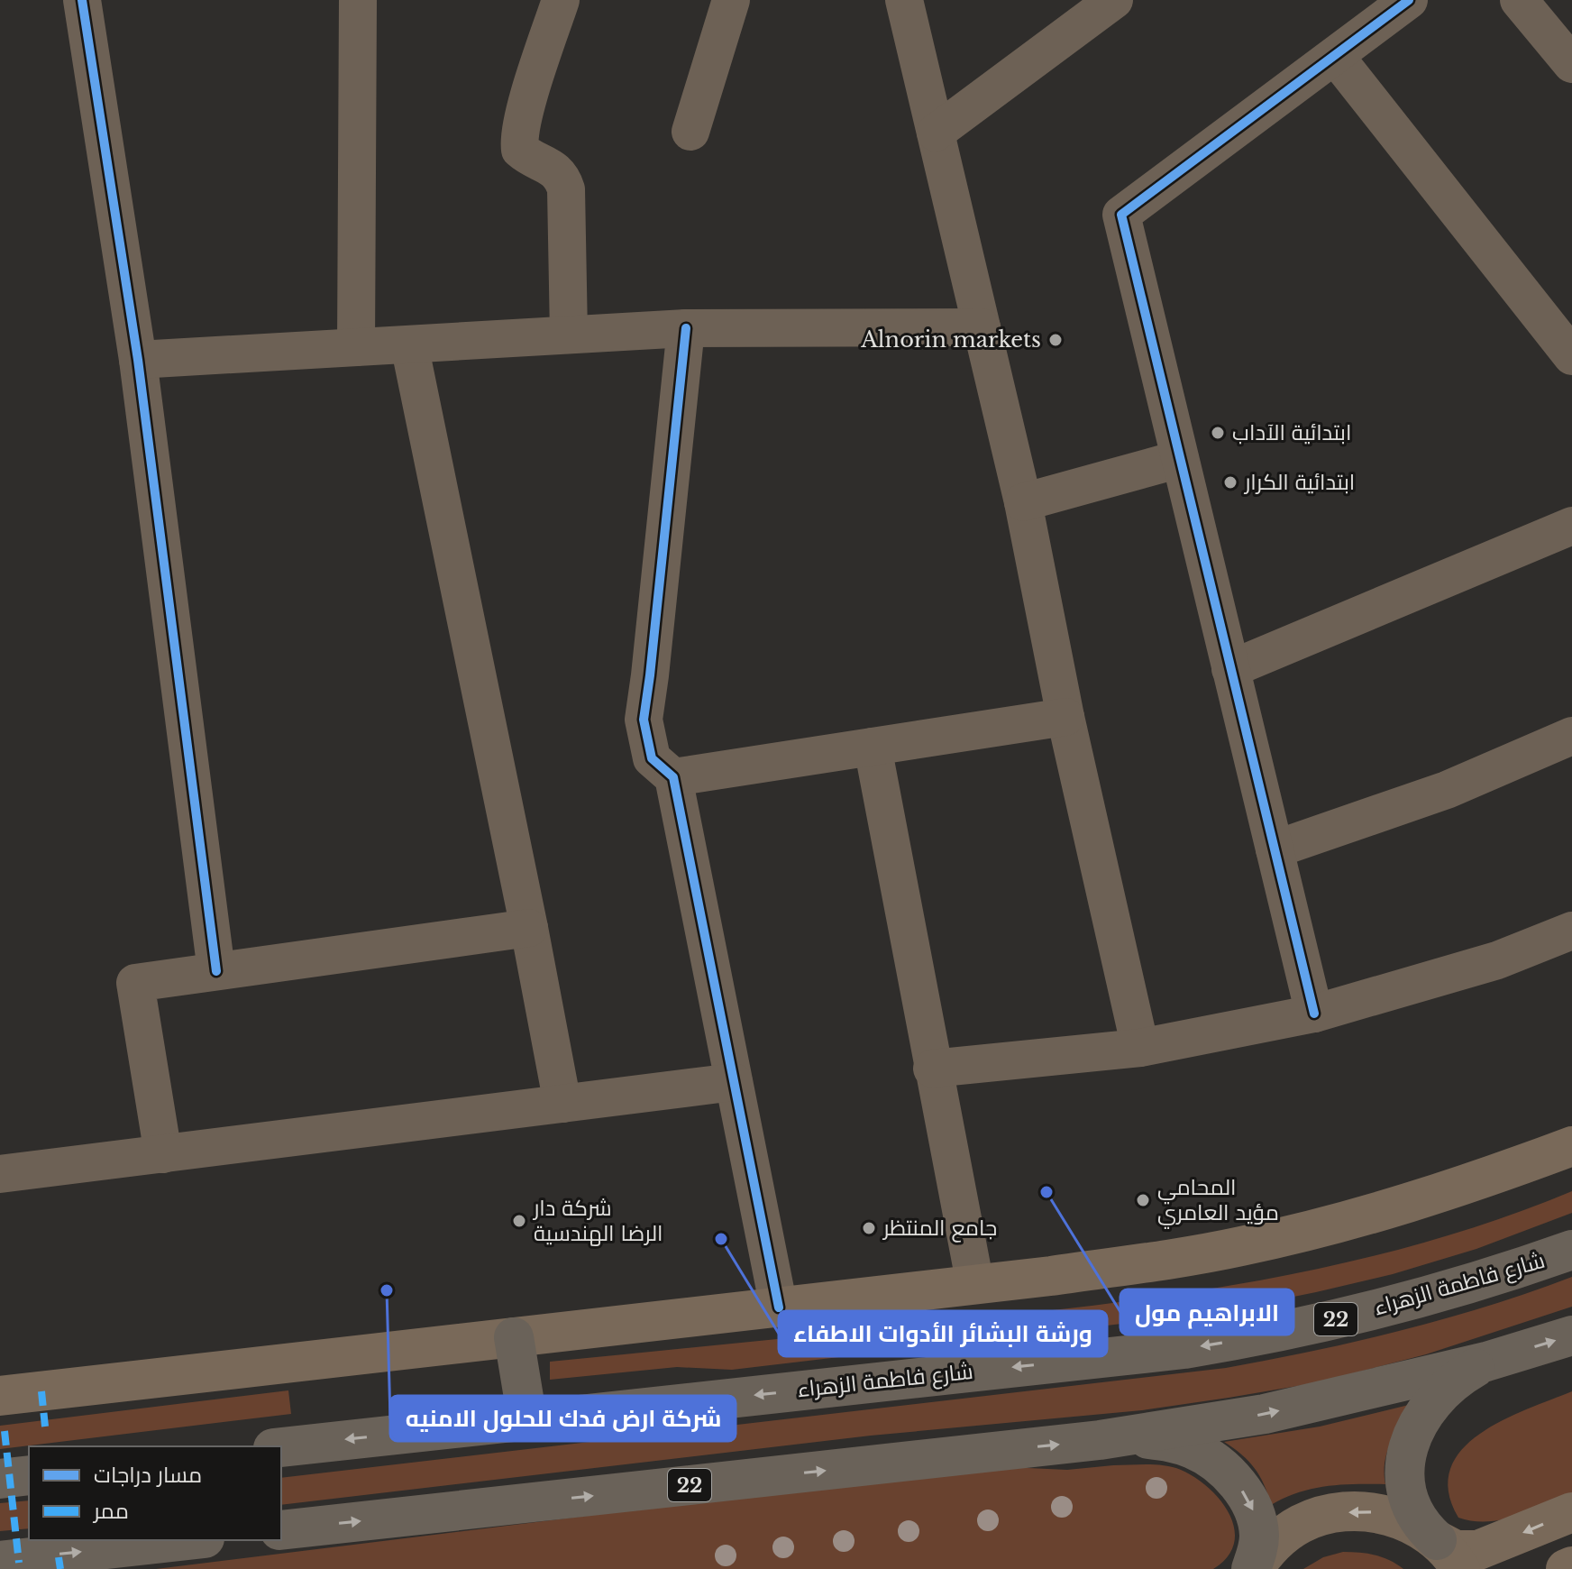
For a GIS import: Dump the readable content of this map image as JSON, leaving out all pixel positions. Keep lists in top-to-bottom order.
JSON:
{
  "streets": {
    "highway": ["شارع فاطمة الزهراء", "22"]
  },
  "places": [
    "Alnorin markets",
    "ابتدائية الآداب",
    "ابتدائية الكرار",
    "الابراهيم مول",
    "المحامي مؤيد العامري",
    "شركة دار الرضا الهندسية",
    "جامع المنتظر",
    "ورشة البشائر الأدوات الاطفاء",
    "شركة ارض فدك للحلول الامنيه"
  ],
  "legend": ["مسار دراجات", "ممر"]
}
